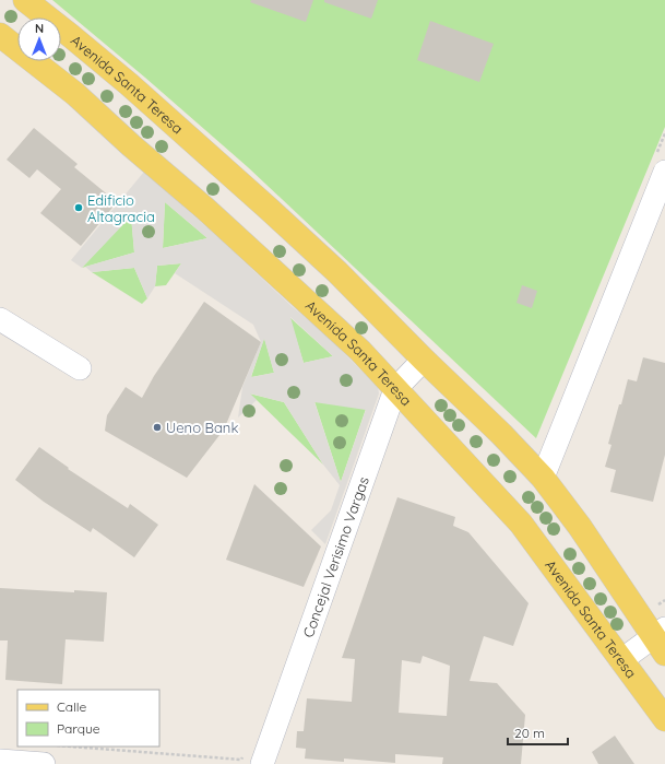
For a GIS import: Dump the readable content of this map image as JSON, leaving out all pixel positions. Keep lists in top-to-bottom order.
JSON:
{
  "streets": {
    "main road": ["Avenida Santa Teresa"],
    "street": ["Concejal Verisimo Vargas"]
  },
  "crossings": [
    ["Avenida Santa Teresa", "Concejal Verisimo Vargas"]
  ],
  "places": ["Edificio Altagracia", "Ueno Bank"],
  "legend": ["Calle", "Parque"],
  "scale_bar": "20 m",
  "north": "top"
}
